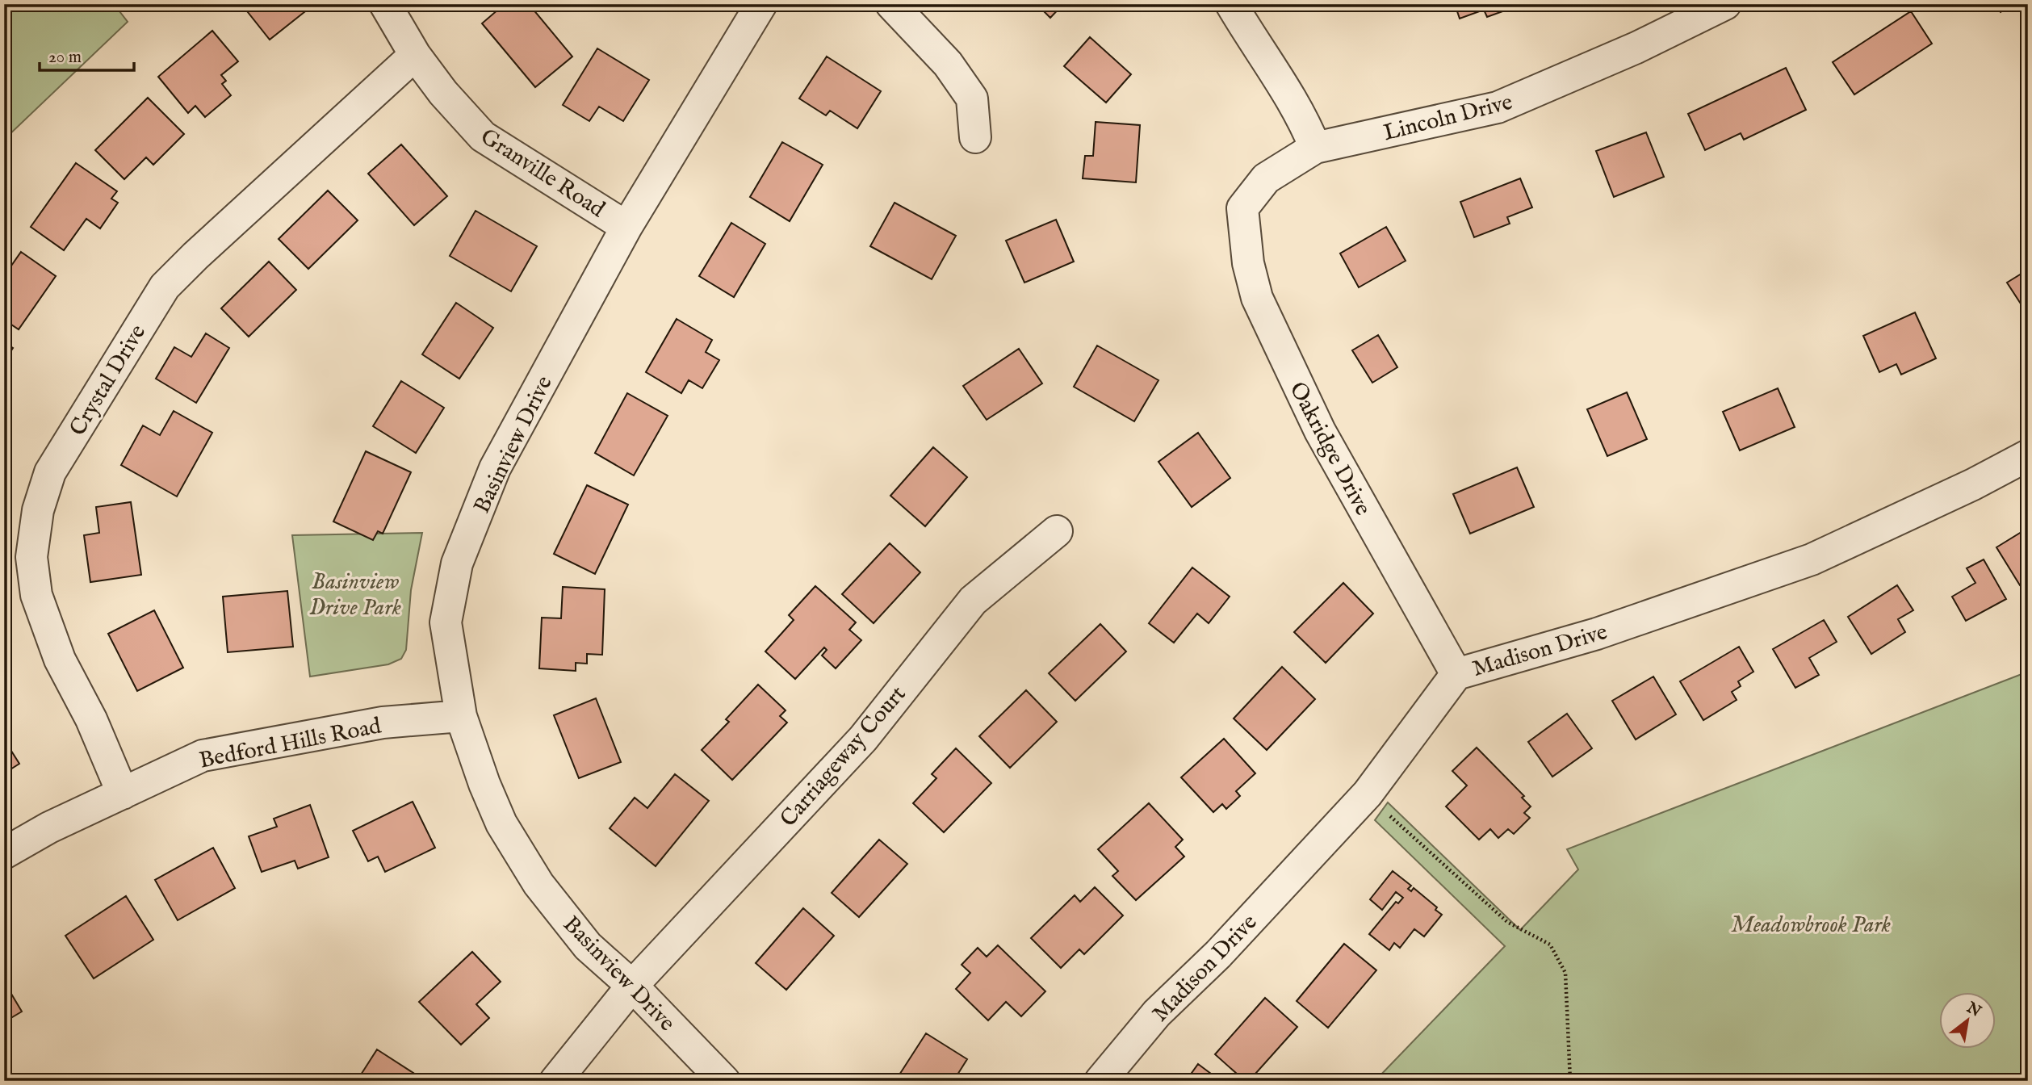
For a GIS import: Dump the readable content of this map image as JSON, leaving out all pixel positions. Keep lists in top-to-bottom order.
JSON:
{
  "streets": {
    "street": [
      "Lincoln Drive",
      "Granville Road",
      "Crystal Drive",
      "Basinview Drive",
      "Oakridge Drive",
      "Madison Drive",
      "Bedford Hills Road",
      "Carriageway Court"
    ]
  },
  "crossings": [
    ["Lincoln Drive", "Oakridge Drive"],
    ["Granville Road", "Crystal Drive"],
    ["Granville Road", "Basinview Drive"],
    ["Crystal Drive", "Bedford Hills Road"],
    ["Basinview Drive", "Bedford Hills Road"],
    ["Basinview Drive", "Carriageway Court"],
    ["Oakridge Drive", "Madison Drive"]
  ],
  "parks": ["Basinview Drive Park", "Meadowbrook Park"],
  "scale_bar": "20 m",
  "north": "top right"
}
